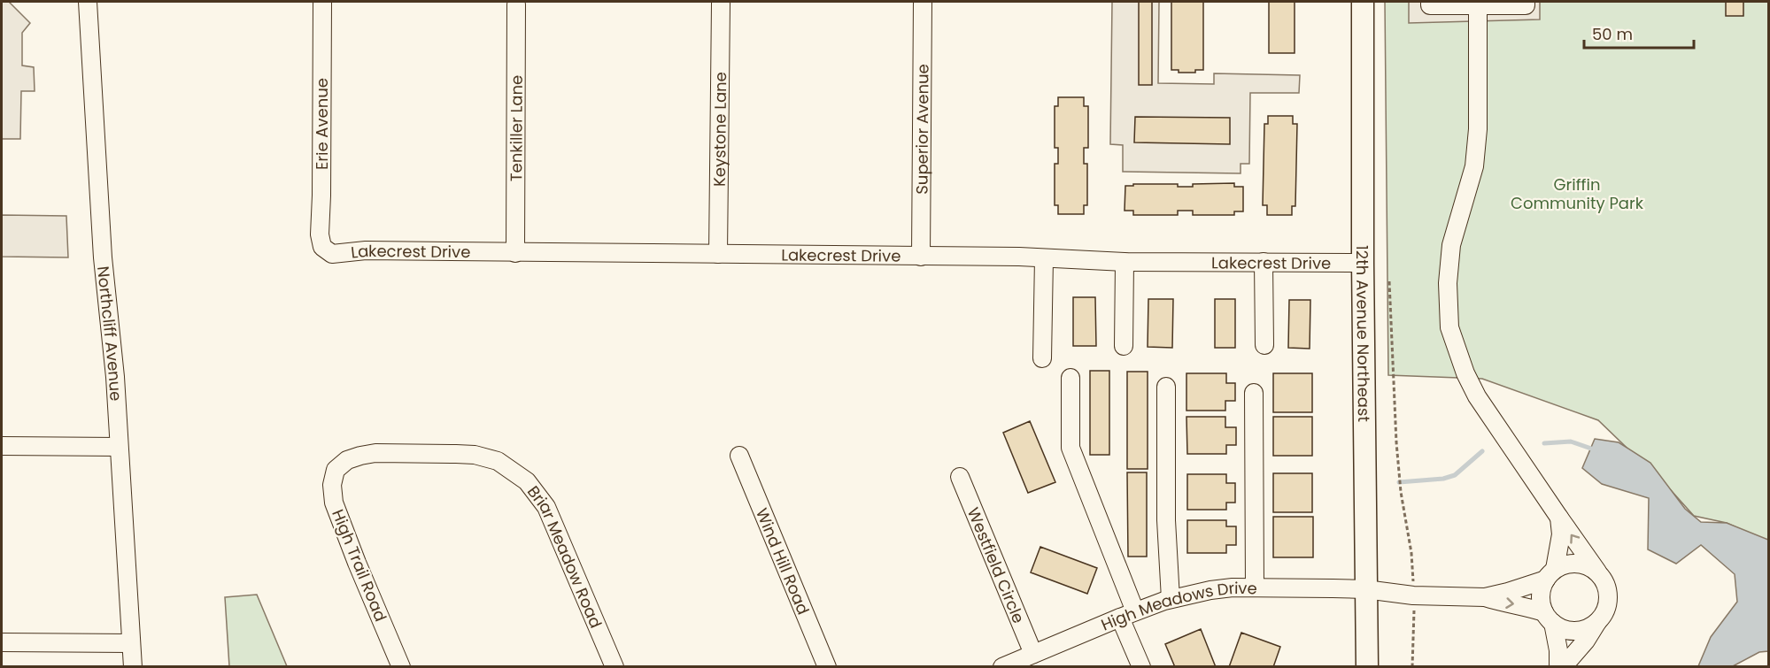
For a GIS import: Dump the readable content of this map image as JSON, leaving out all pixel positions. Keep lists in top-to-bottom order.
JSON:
{
  "streets": {
    "main road": ["12th Avenue Northeast"],
    "street": [
      "Erie Avenue",
      "Tenkiller Lane",
      "Keystone Lane",
      "Superior Avenue",
      "Lakecrest Drive",
      "Northcliff Avenue",
      "Briar Meadow Road",
      "Wind Hill Road",
      "High Trail Road",
      "Westfield Circle",
      "High Meadows Drive"
    ]
  },
  "crossings": [
    ["Erie Avenue", "Lakecrest Drive"],
    ["Tenkiller Lane", "Lakecrest Drive"],
    ["Keystone Lane", "Lakecrest Drive"],
    ["Superior Avenue", "Lakecrest Drive"],
    ["Lakecrest Drive", "12th Avenue Northeast"],
    ["12th Avenue Northeast", "High Meadows Drive"],
    ["Briar Meadow Road", "High Trail Road"],
    ["Westfield Circle", "High Meadows Drive"]
  ],
  "parks": ["Griffin Community Park"],
  "scale_bar": "50 m"
}
